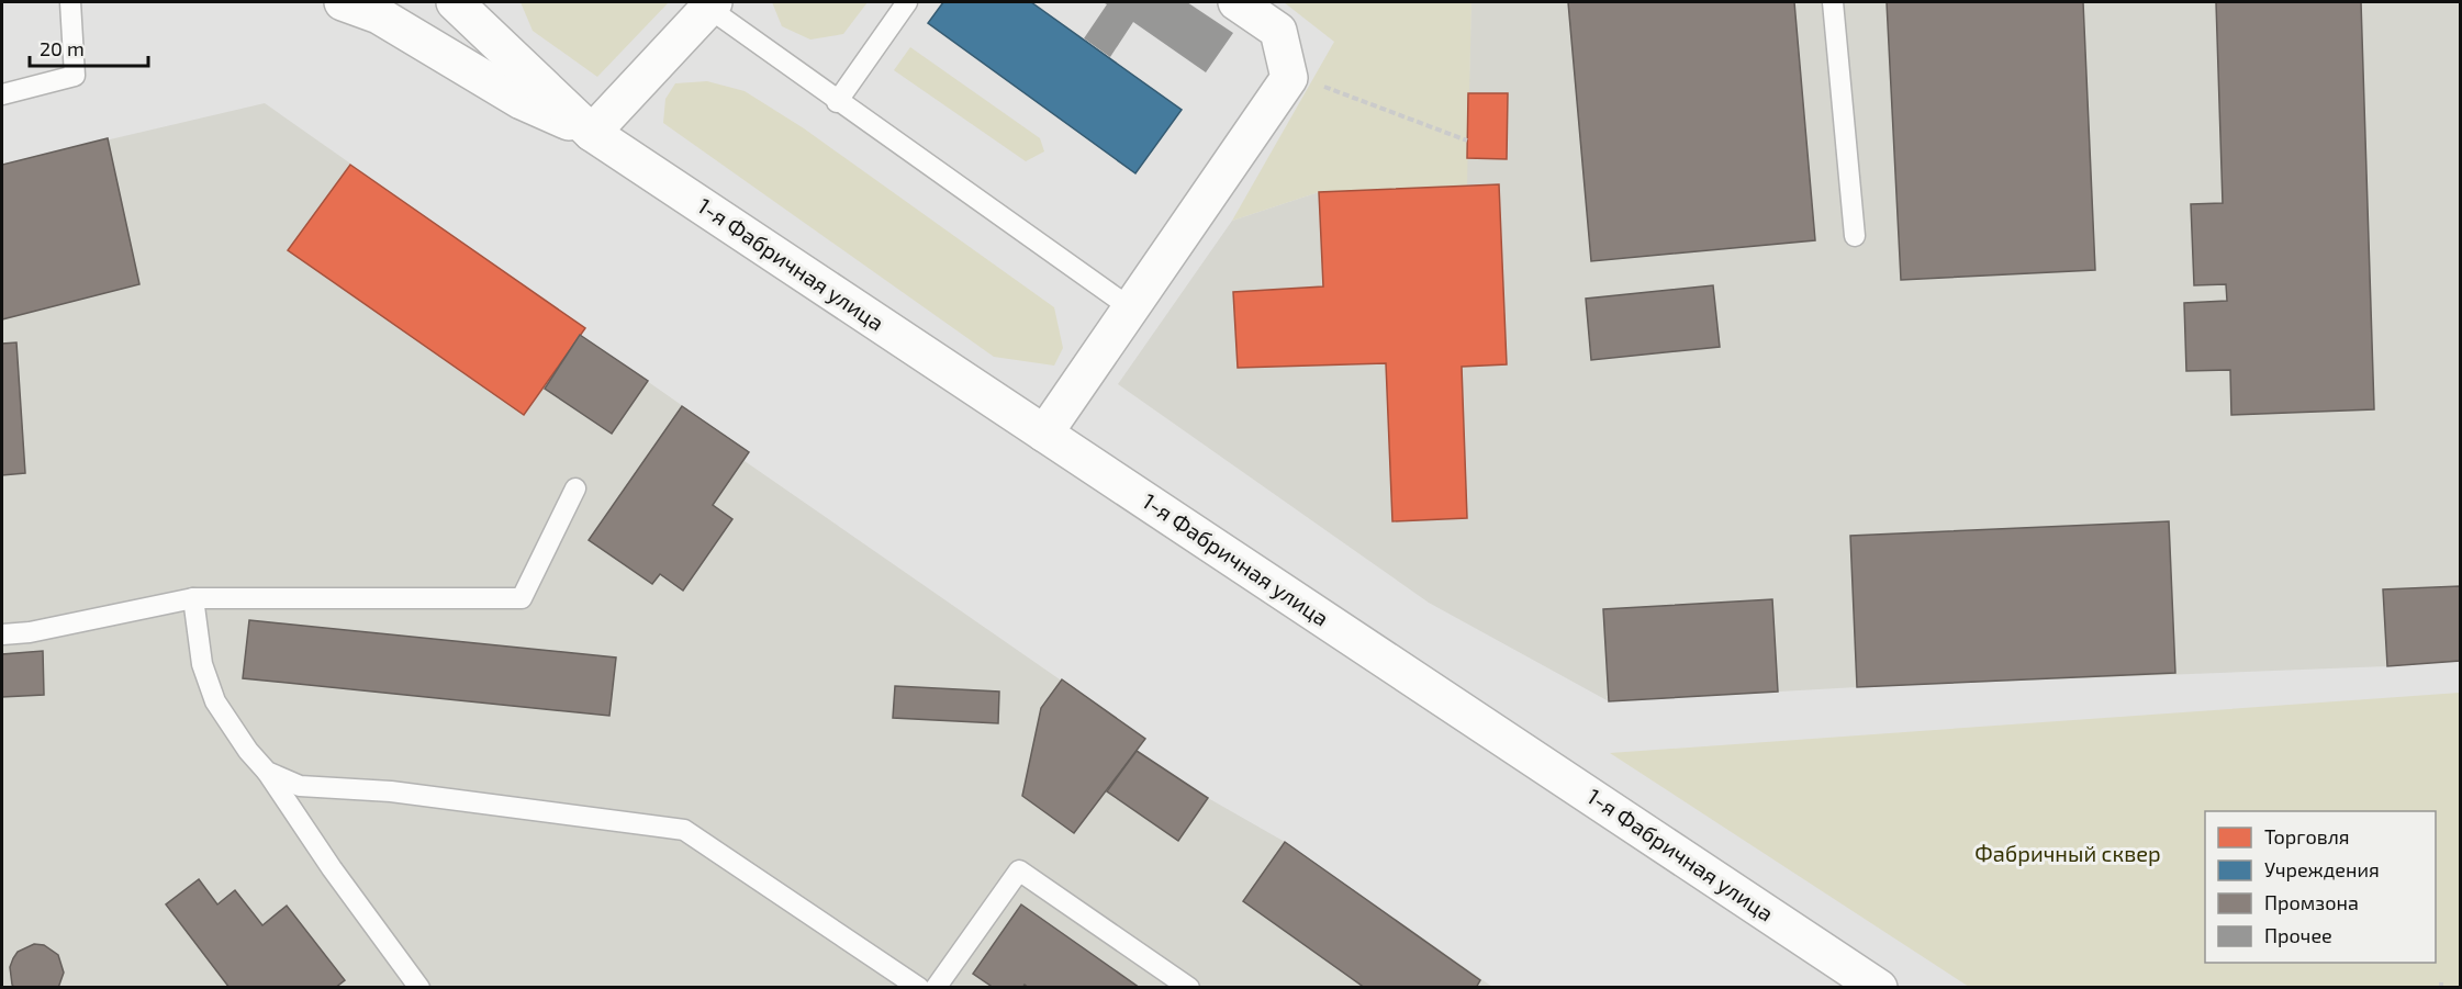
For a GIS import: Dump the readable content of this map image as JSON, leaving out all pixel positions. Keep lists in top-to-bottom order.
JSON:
{
  "streets": {
    "main road": ["1-я Фабричная улица"]
  },
  "parks": ["Фабричный сквер"],
  "legend": [
    "Торговля",
    "Учреждения",
    "Промзона",
    "Прочее"
  ],
  "scale_bar": "20 m"
}
